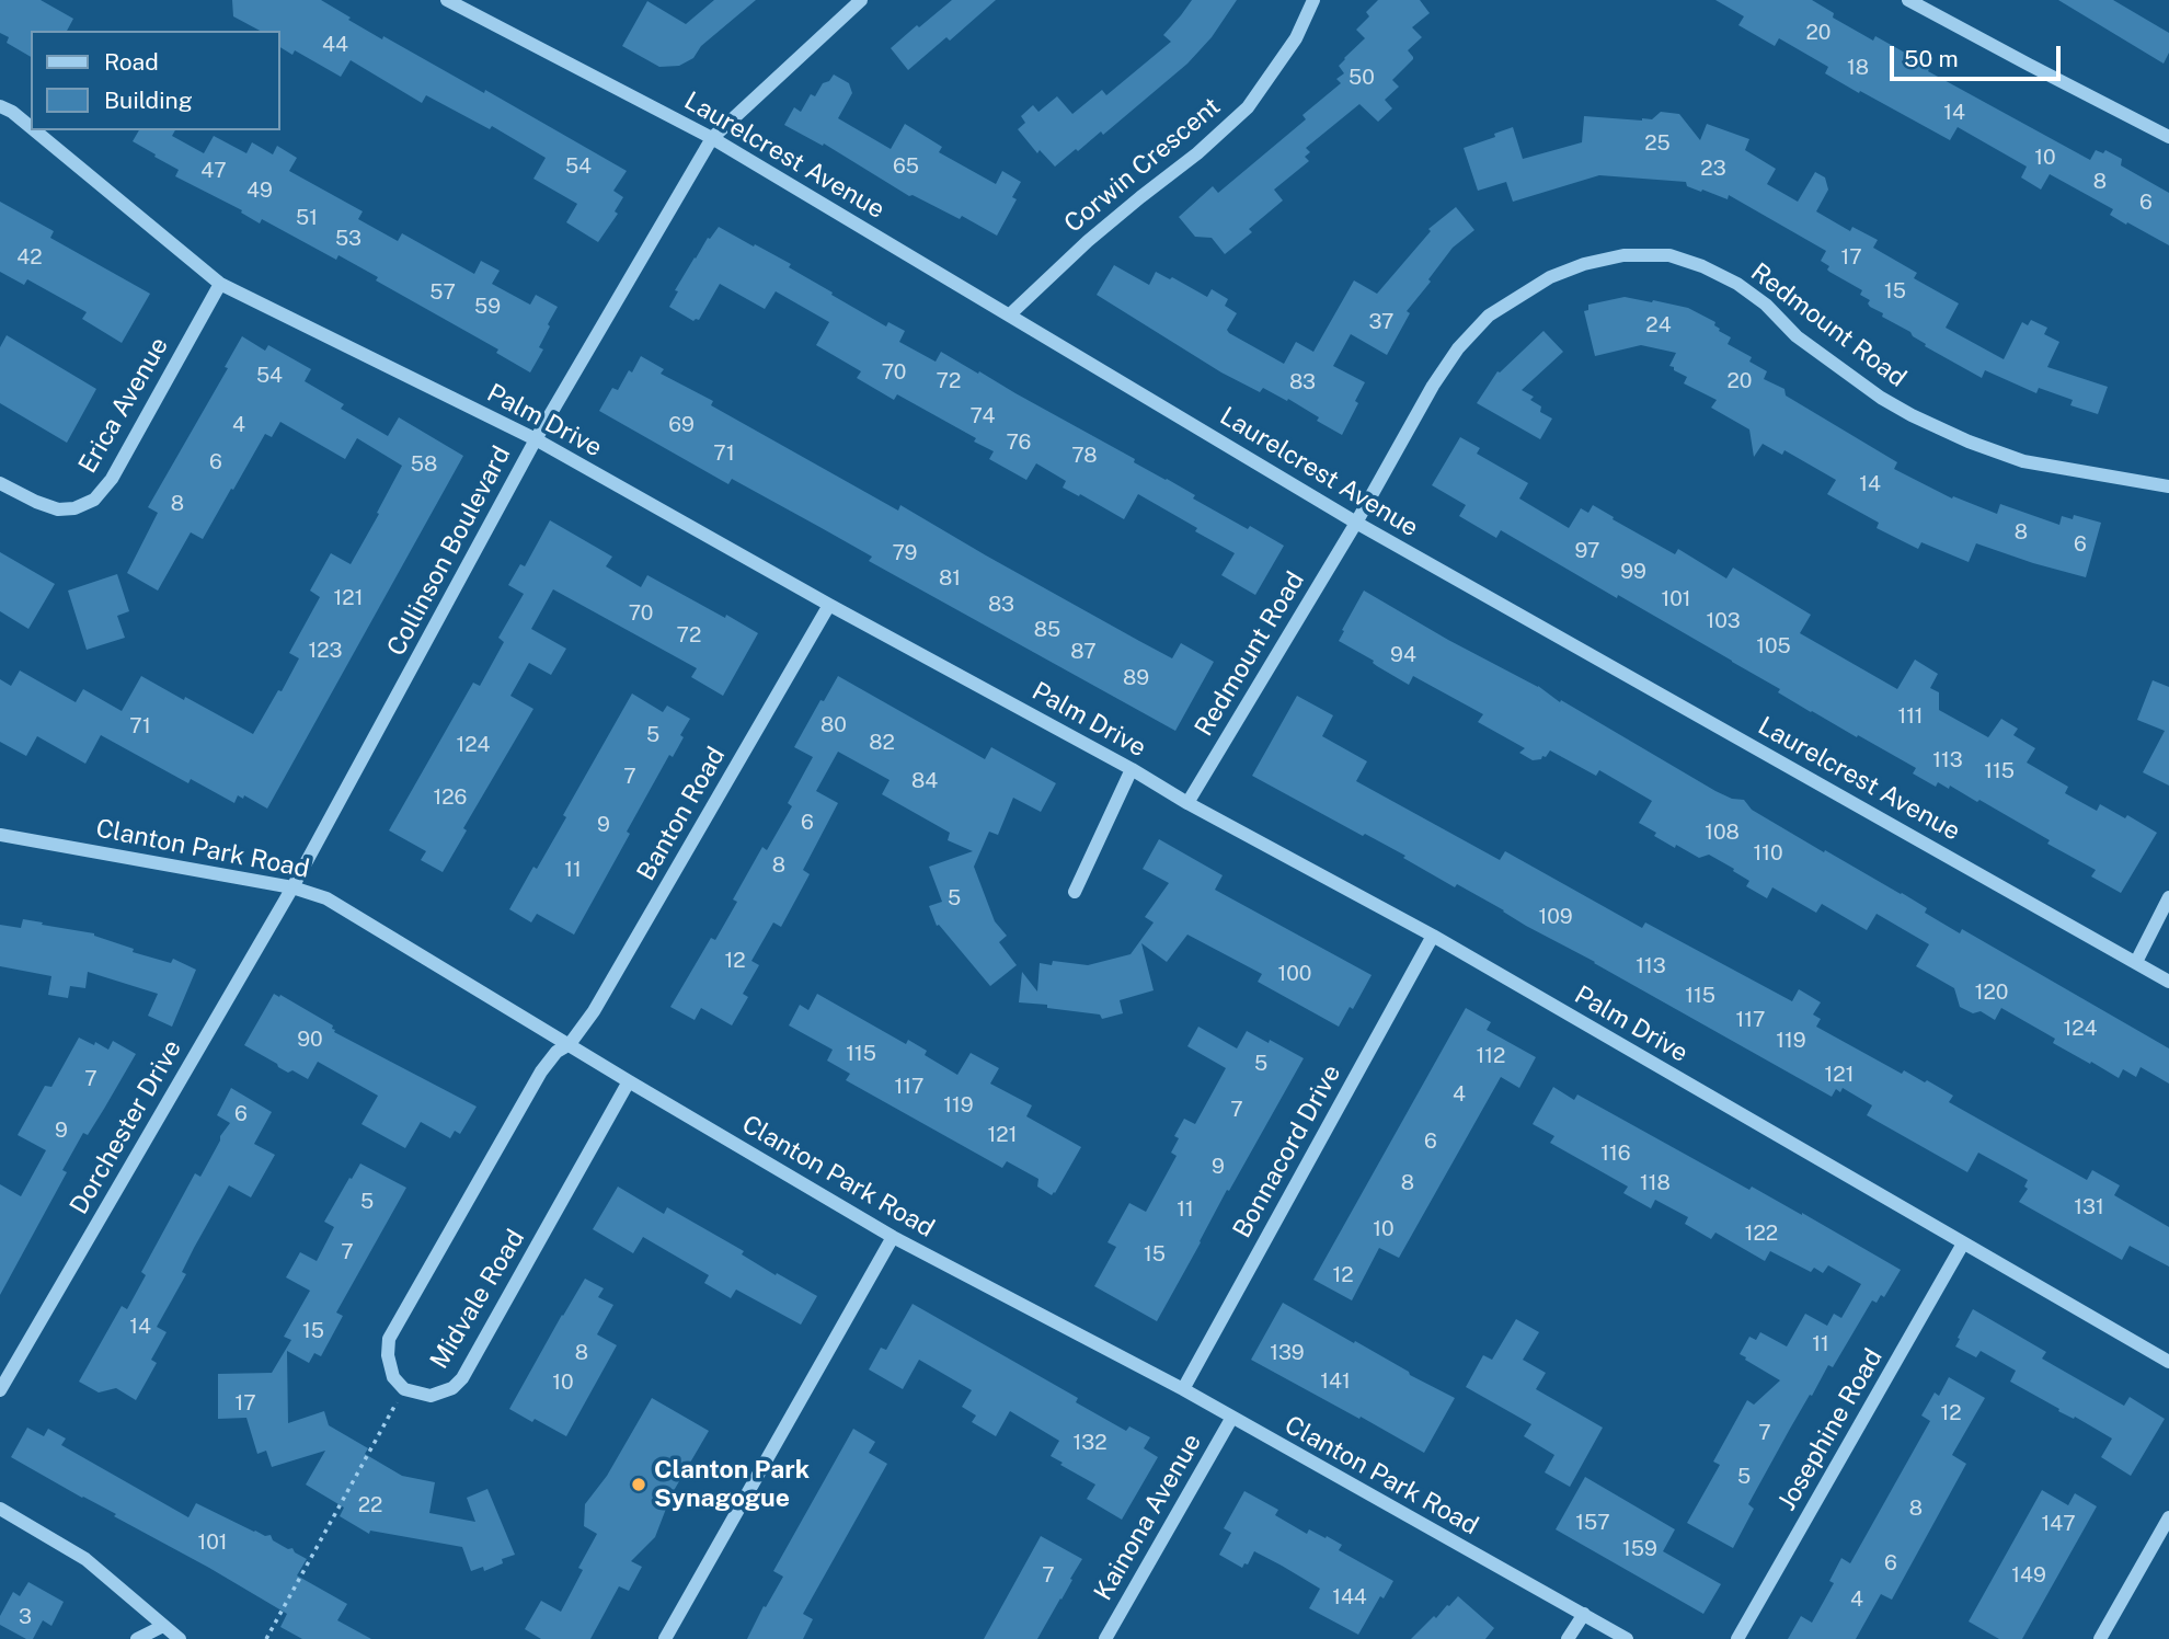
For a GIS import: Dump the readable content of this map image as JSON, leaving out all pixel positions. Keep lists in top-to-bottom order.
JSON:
{
  "streets": {
    "street": [
      "Laurelcrest Avenue",
      "Corwin Crescent",
      "Redmount Road",
      "Erica Avenue",
      "Palm Drive",
      "Collinson Boulevard",
      "Banton Road",
      "Clanton Park Road",
      "Dorchester Drive",
      "Bonnacord Drive",
      "Midvale Road",
      "Josephine Road",
      "Kainona Avenue"
    ]
  },
  "crossings": [
    ["Laurelcrest Avenue", "Corwin Crescent"],
    ["Laurelcrest Avenue", "Redmount Road"],
    ["Laurelcrest Avenue", "Collinson Boulevard"],
    ["Redmount Road", "Palm Drive"],
    ["Erica Avenue", "Palm Drive"],
    ["Palm Drive", "Collinson Boulevard"],
    ["Palm Drive", "Banton Road"],
    ["Palm Drive", "Bonnacord Drive"],
    ["Palm Drive", "Josephine Road"],
    ["Collinson Boulevard", "Clanton Park Road"],
    ["Collinson Boulevard", "Dorchester Drive"],
    ["Banton Road", "Clanton Park Road"],
    ["Banton Road", "Midvale Road"],
    ["Clanton Park Road", "Dorchester Drive"],
    ["Clanton Park Road", "Bonnacord Drive"],
    ["Clanton Park Road", "Midvale Road"],
    ["Clanton Park Road", "Kainona Avenue"]
  ],
  "places": ["Clanton Park Synagogue"],
  "house_numbers": [
    "20",
    "44",
    "18",
    "50",
    "14",
    "25",
    "10",
    "54",
    "65",
    "23",
    "47",
    "8",
    "49",
    "6",
    "51",
    "53",
    "42",
    "17",
    "15",
    "57",
    "59",
    "37",
    "24",
    "70",
    "54",
    "72",
    "20",
    "83",
    "74",
    "4",
    "69",
    "76",
    "71",
    "78",
    "6",
    "58",
    "14",
    "8",
    "8",
    "6",
    "97",
    "79",
    "99",
    "81",
    "121",
    "101",
    "83",
    "70",
    "103",
    "85",
    "72",
    "105",
    "123",
    "87",
    "94",
    "89",
    "111",
    "80",
    "71",
    "5",
    "82",
    "124",
    "113",
    "115",
    "7",
    "84",
    "126",
    "6",
    "9",
    "108",
    "110",
    "8",
    "11",
    "5",
    "109",
    "12",
    "113",
    "100",
    "120",
    "115",
    "117",
    "124",
    "90",
    "119",
    "115",
    "112",
    "5",
    "121",
    "7",
    "117",
    "4",
    "119",
    "7",
    "6",
    "9",
    "121",
    "6",
    "116",
    "9",
    "8",
    "118",
    "5",
    "131",
    "11",
    "10",
    "122",
    "7",
    "15",
    "12",
    "14",
    "15",
    "11",
    "8",
    "139",
    "141",
    "10",
    "17",
    "12",
    "7",
    "132",
    "5",
    "22",
    "8",
    "157",
    "147",
    "101",
    "159",
    "6",
    "7",
    "149",
    "144",
    "4",
    "3"
  ],
  "legend": ["Road", "Building"],
  "scale_bar": "50 m"
}
